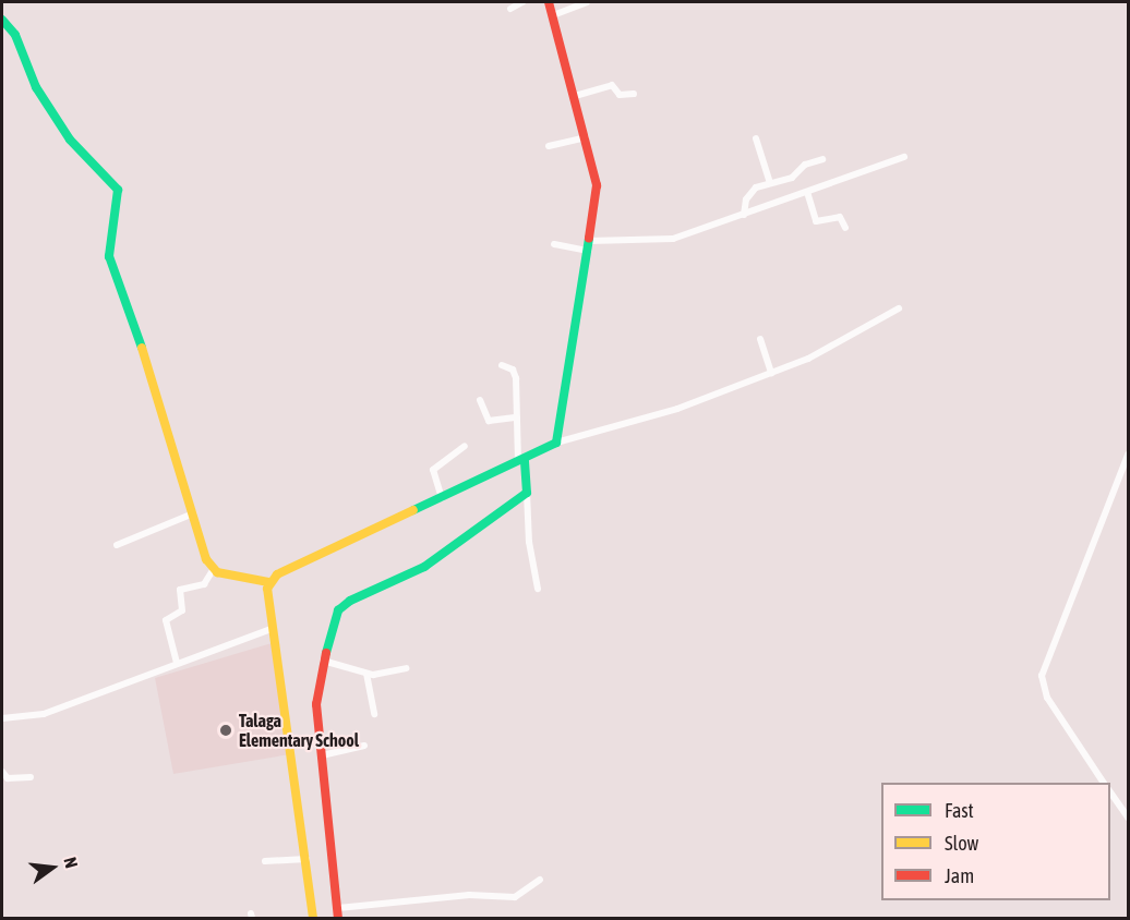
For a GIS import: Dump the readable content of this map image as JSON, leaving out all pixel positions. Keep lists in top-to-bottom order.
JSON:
{
  "places": ["Talaga Elementary School"],
  "legend": ["Fast", "Slow", "Jam"],
  "north": "right"
}
